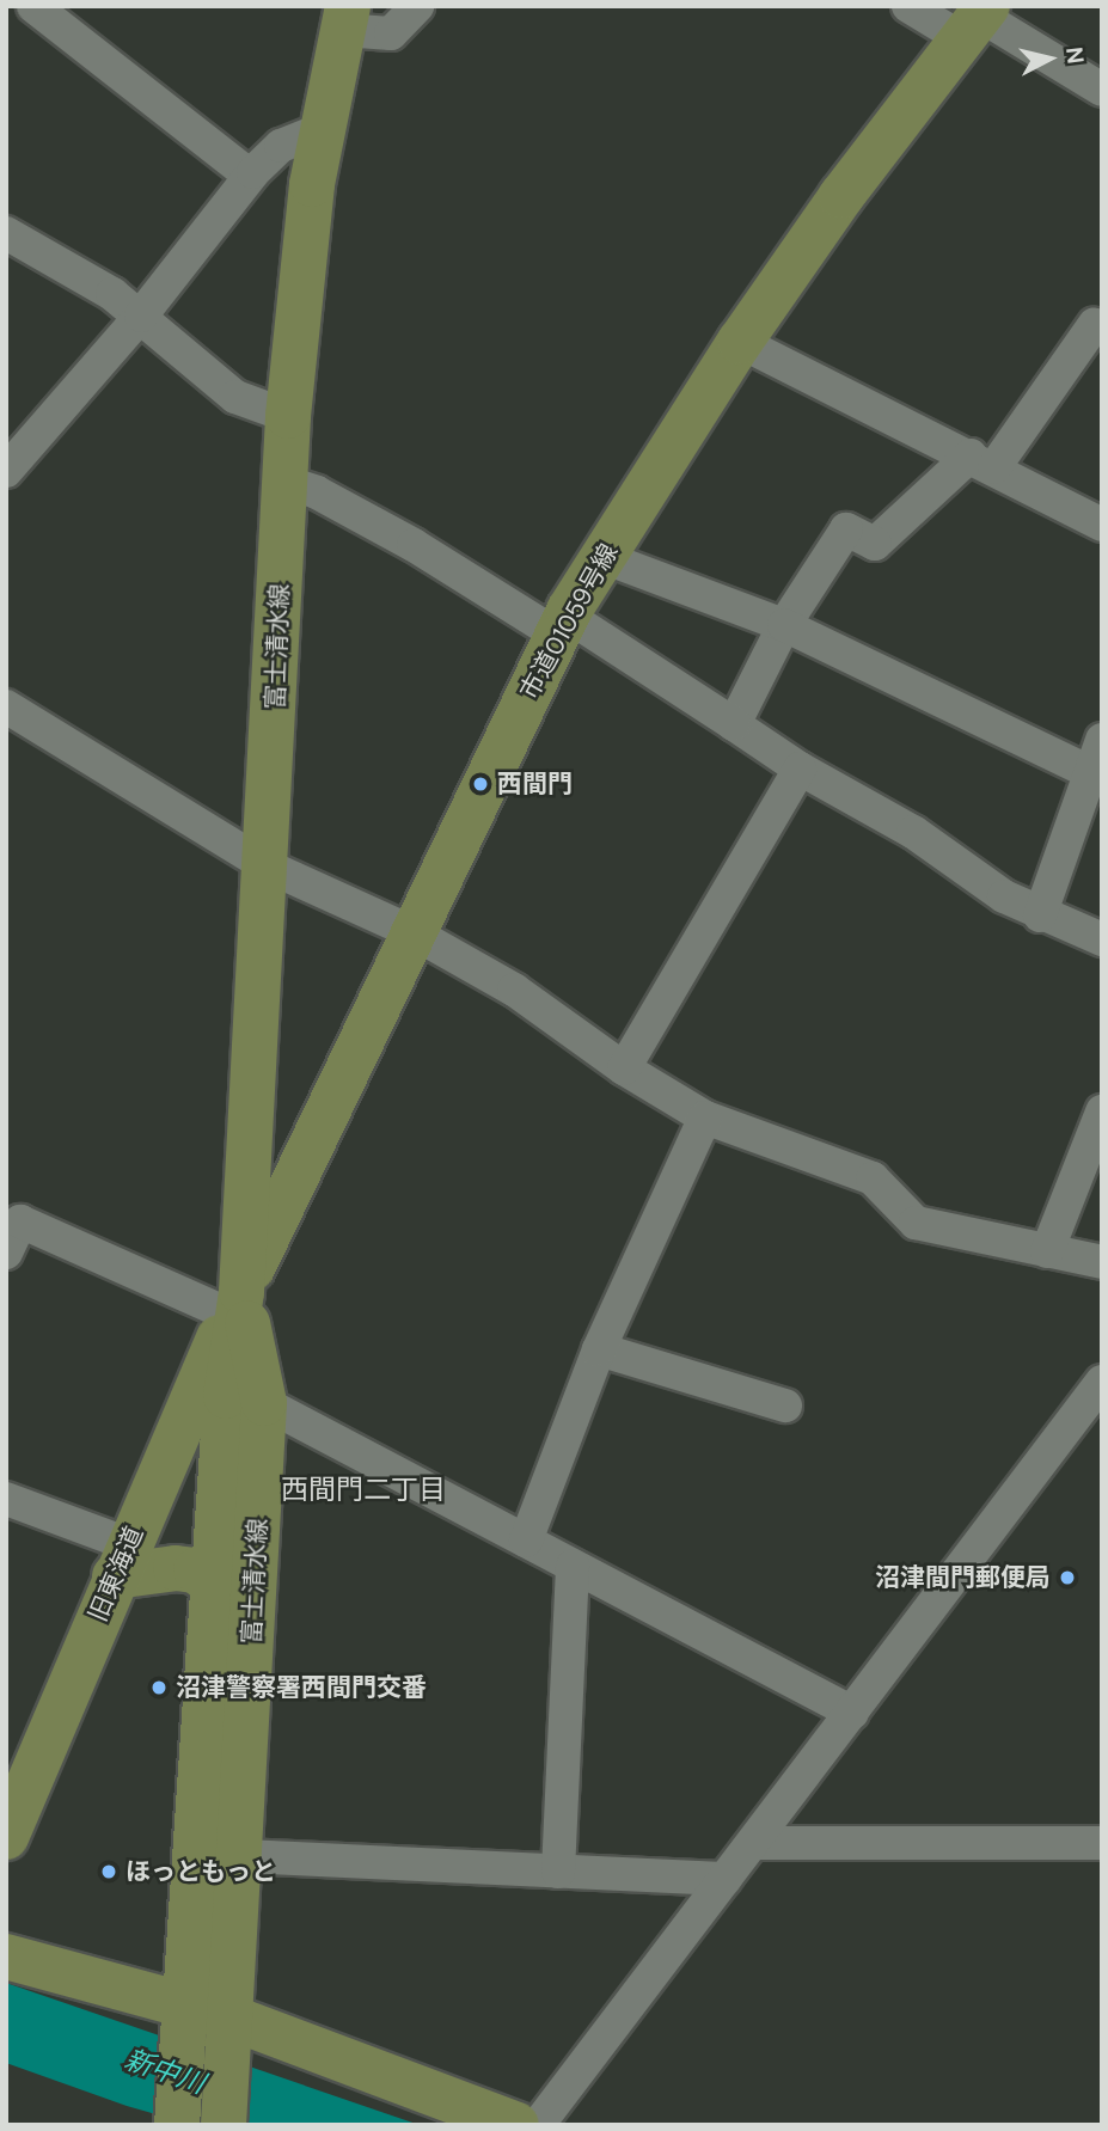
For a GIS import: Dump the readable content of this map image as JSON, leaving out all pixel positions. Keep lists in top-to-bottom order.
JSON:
{
  "streets": {
    "main road": ["市道01059号線", "富士清水線", "旧東海道"]
  },
  "crossings": [
    ["市道01059号線", "富士清水線"],
    ["市道01059号線", "旧東海道"],
    ["富士清水線", "旧東海道"]
  ],
  "districts": ["西間門二丁目"],
  "water": ["新中川"],
  "places": [
    "西間門",
    "沼津間門郵便局",
    "沼津警察署西間門交番",
    "ほっともっと"
  ],
  "north": "right"
}
